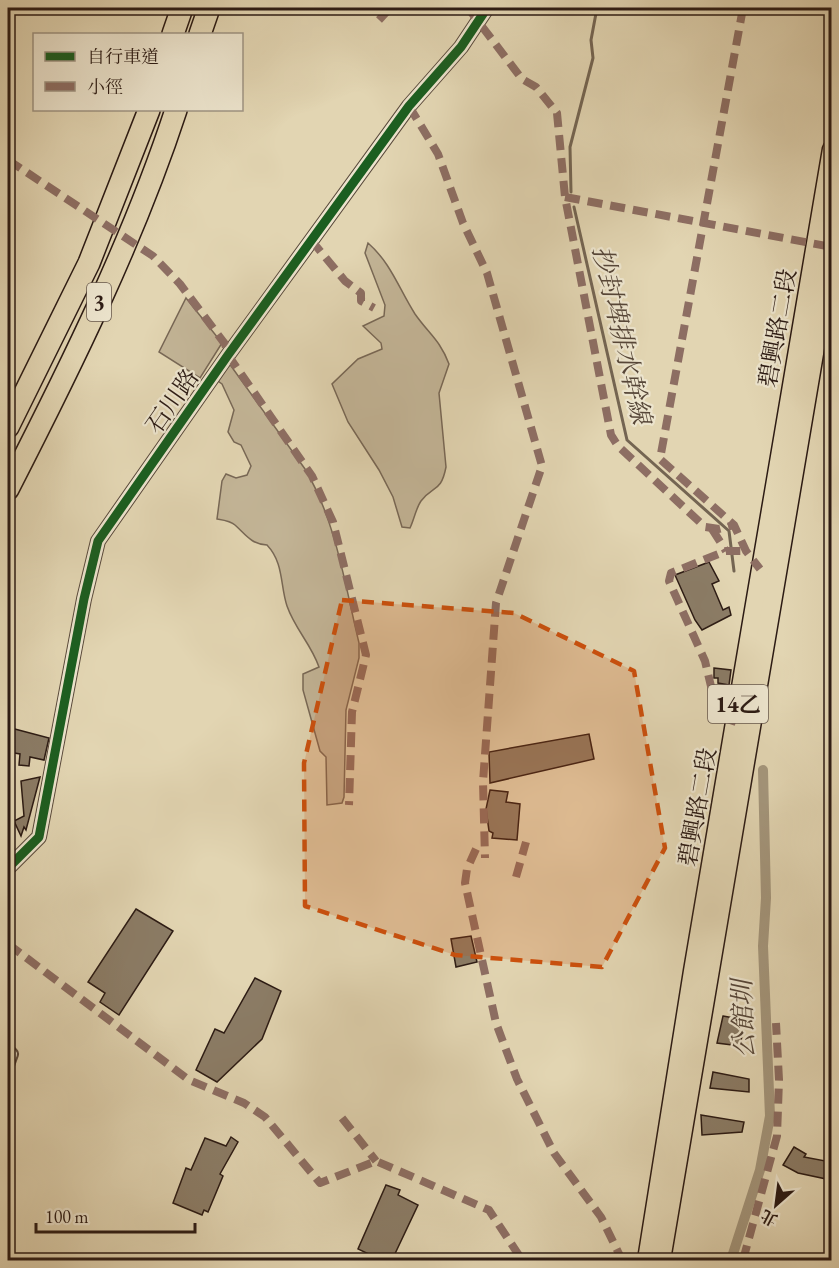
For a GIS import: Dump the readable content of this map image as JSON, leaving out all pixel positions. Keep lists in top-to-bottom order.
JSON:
{
  "streets": {
    "highway": ["3"],
    "main road": ["碧興路二段", "14乙"],
    "street": ["石川路"]
  },
  "water": ["抄封埤排水幹線", "公館圳"],
  "legend": ["自行車道", "小徑"],
  "scale_bar": "100 m",
  "north": "bottom left"
}
